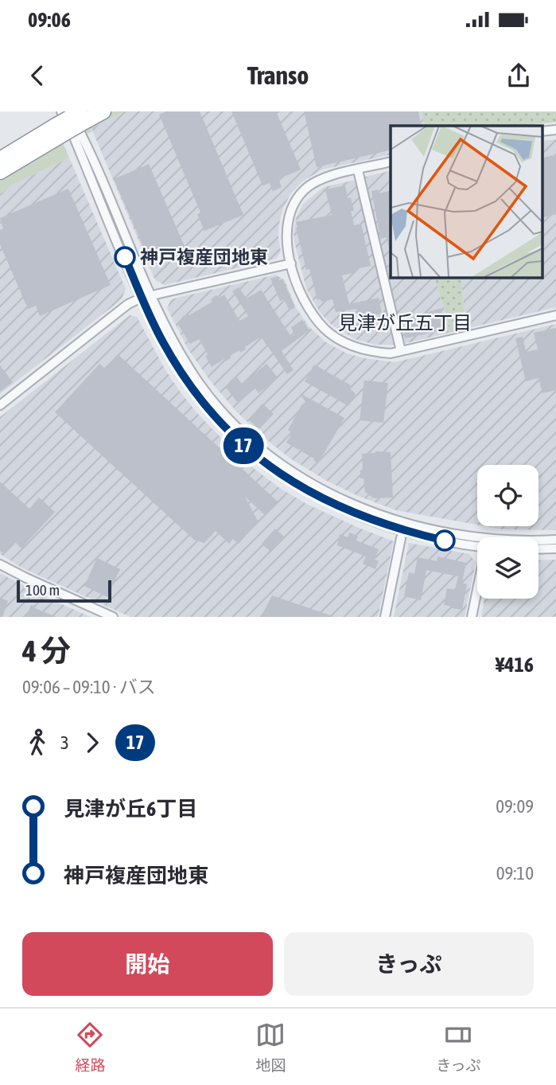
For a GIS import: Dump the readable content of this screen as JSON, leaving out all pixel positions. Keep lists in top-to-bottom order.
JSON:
{
  "districts": ["見津が丘五丁目"],
  "places": ["神戸複産団地東"],
  "lines": ["bus line 17"],
  "scale_bar": "100 m",
  "page": {
    "status": "09:06",
    "header": "Transo",
    "on_map": "17",
    "scale": "100 m",
    "heading": ["4 分", "09:06 – 09:10 · バス", "¥416"],
    "legs": ["3", "17"],
    "list": [
      {
        "name": "見津が丘6丁目",
        "value": "09:09"
      },
      {
        "name": "神戸複産団地東",
        "value": "09:10"
      }
    ],
    "buttons": ["開始", "きっぷ"],
    "tabs": ["経路", "地図", "きっぷ"]
  }
}
